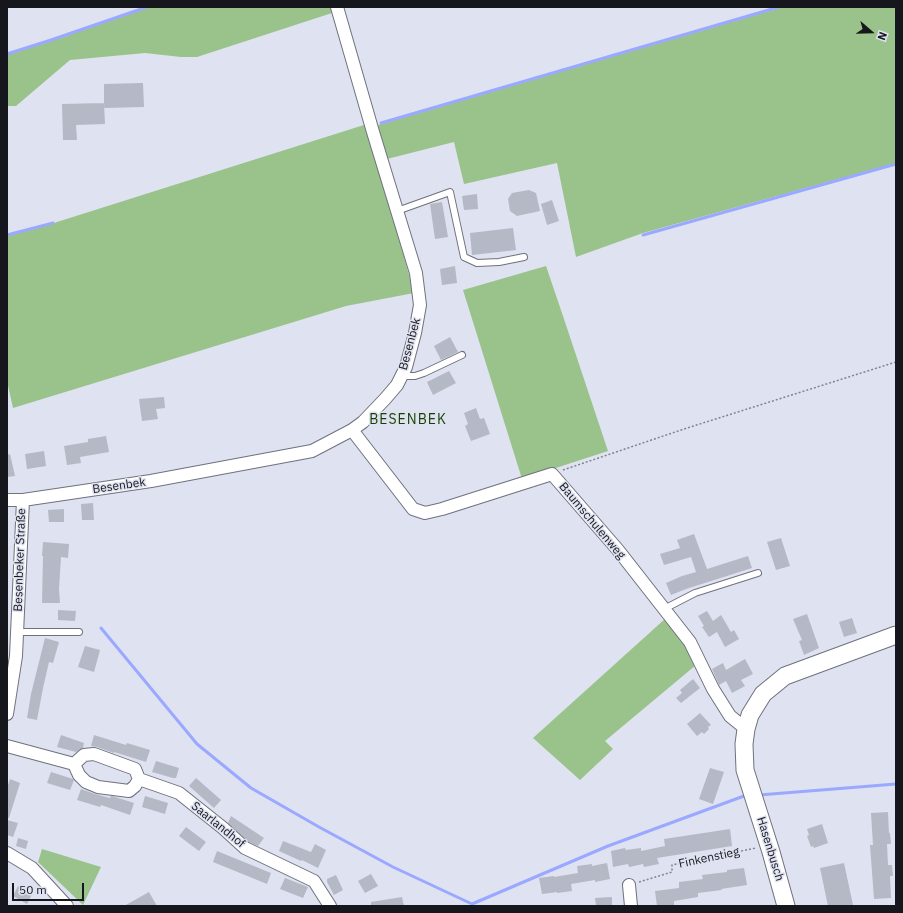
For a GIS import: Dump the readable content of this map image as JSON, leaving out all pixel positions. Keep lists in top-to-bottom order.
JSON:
{
  "streets": {
    "main road": ["Hasenbusch"],
    "street": [
      "Besenbek",
      "Baumschulenweg",
      "Besenbeker Straße",
      "Saarlandhof"
    ],
    "path": ["Finkenstieg"]
  },
  "crossings": [
    ["Besenbek", "Baumschulenweg"],
    ["Besenbek", "Besenbeker Straße"],
    ["Baumschulenweg", "Hasenbusch"],
    ["Hasenbusch", "Finkenstieg"]
  ],
  "districts": ["BESENBEK"],
  "scale_bar": "50 m",
  "north": "right"
}
